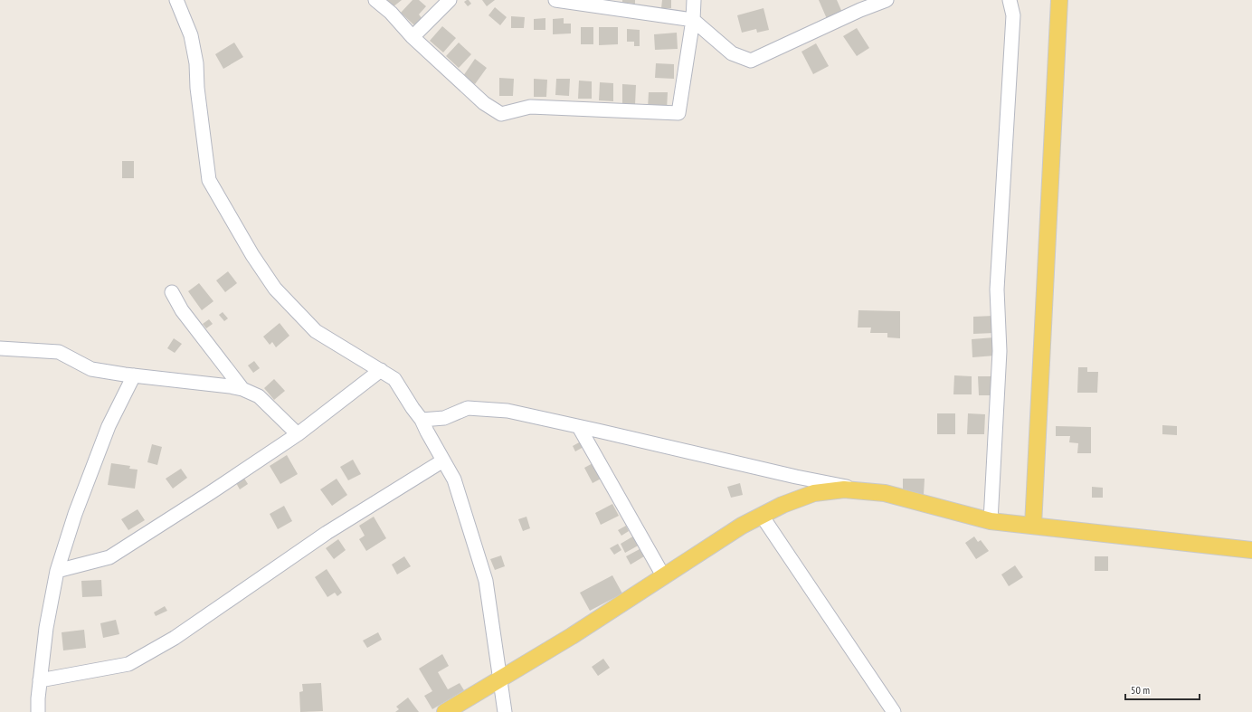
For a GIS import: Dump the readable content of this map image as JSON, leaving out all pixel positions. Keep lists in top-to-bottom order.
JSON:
{
  "scale_bar": "50 m"
}
